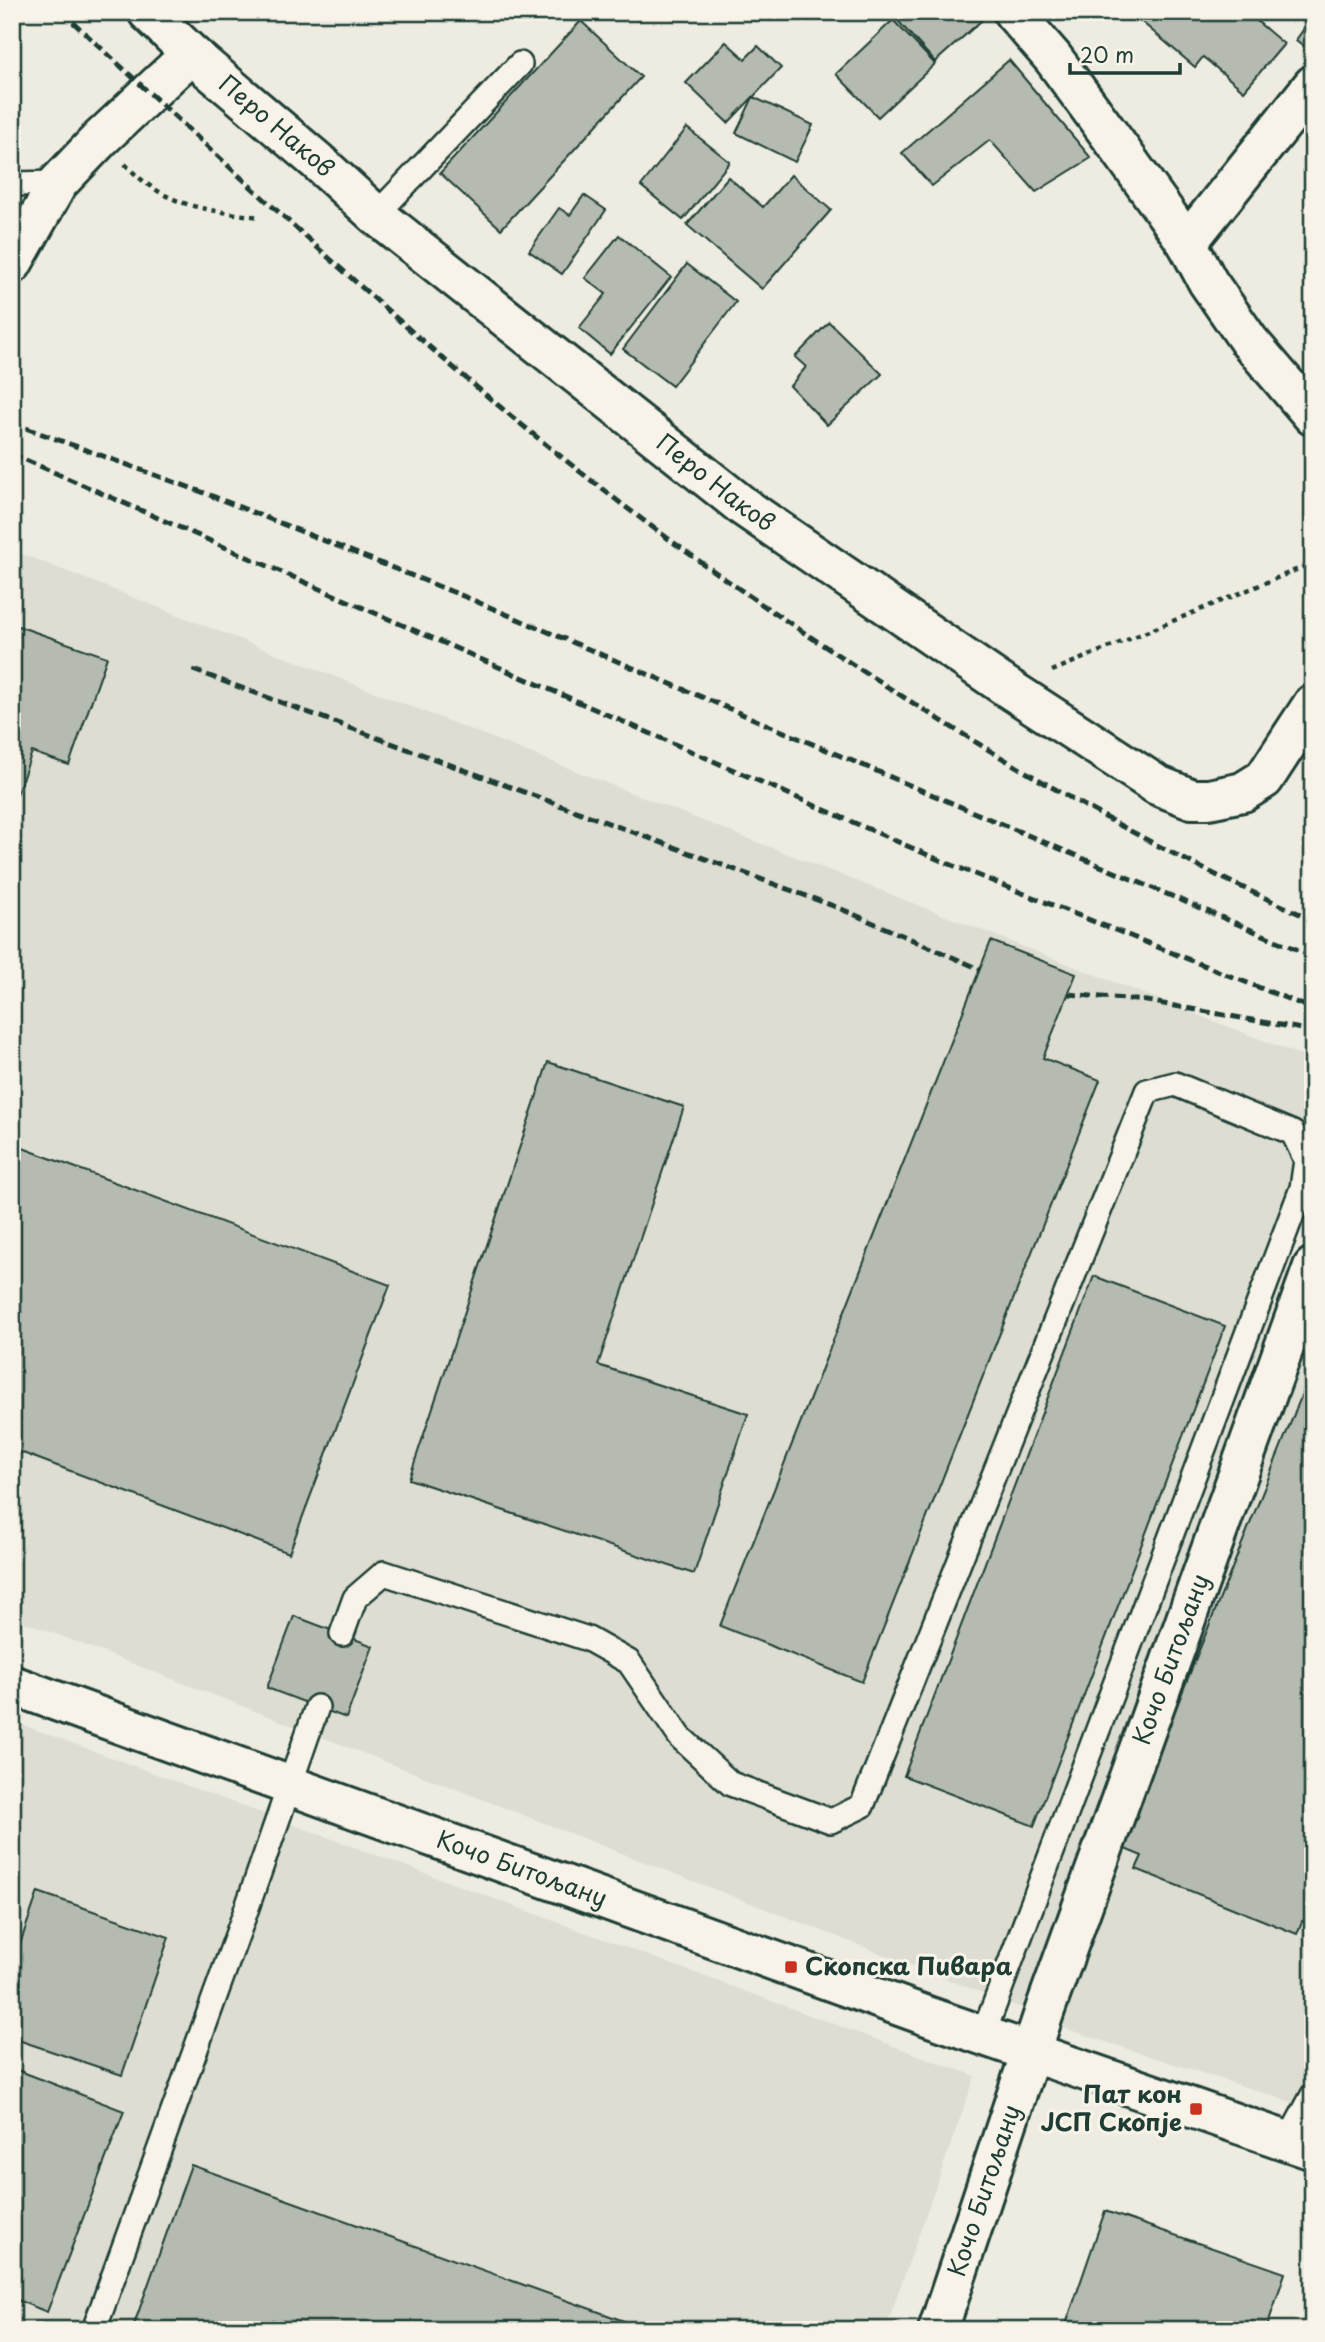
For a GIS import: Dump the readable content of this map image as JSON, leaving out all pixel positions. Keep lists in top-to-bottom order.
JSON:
{
  "streets": {
    "street": ["Перо Наков", "Кочо Битољану"]
  },
  "places": {
    "transit": ["Скопска Пивара", "Пат кон ЈСП Скопје"]
  },
  "scale_bar": "20 m"
}
